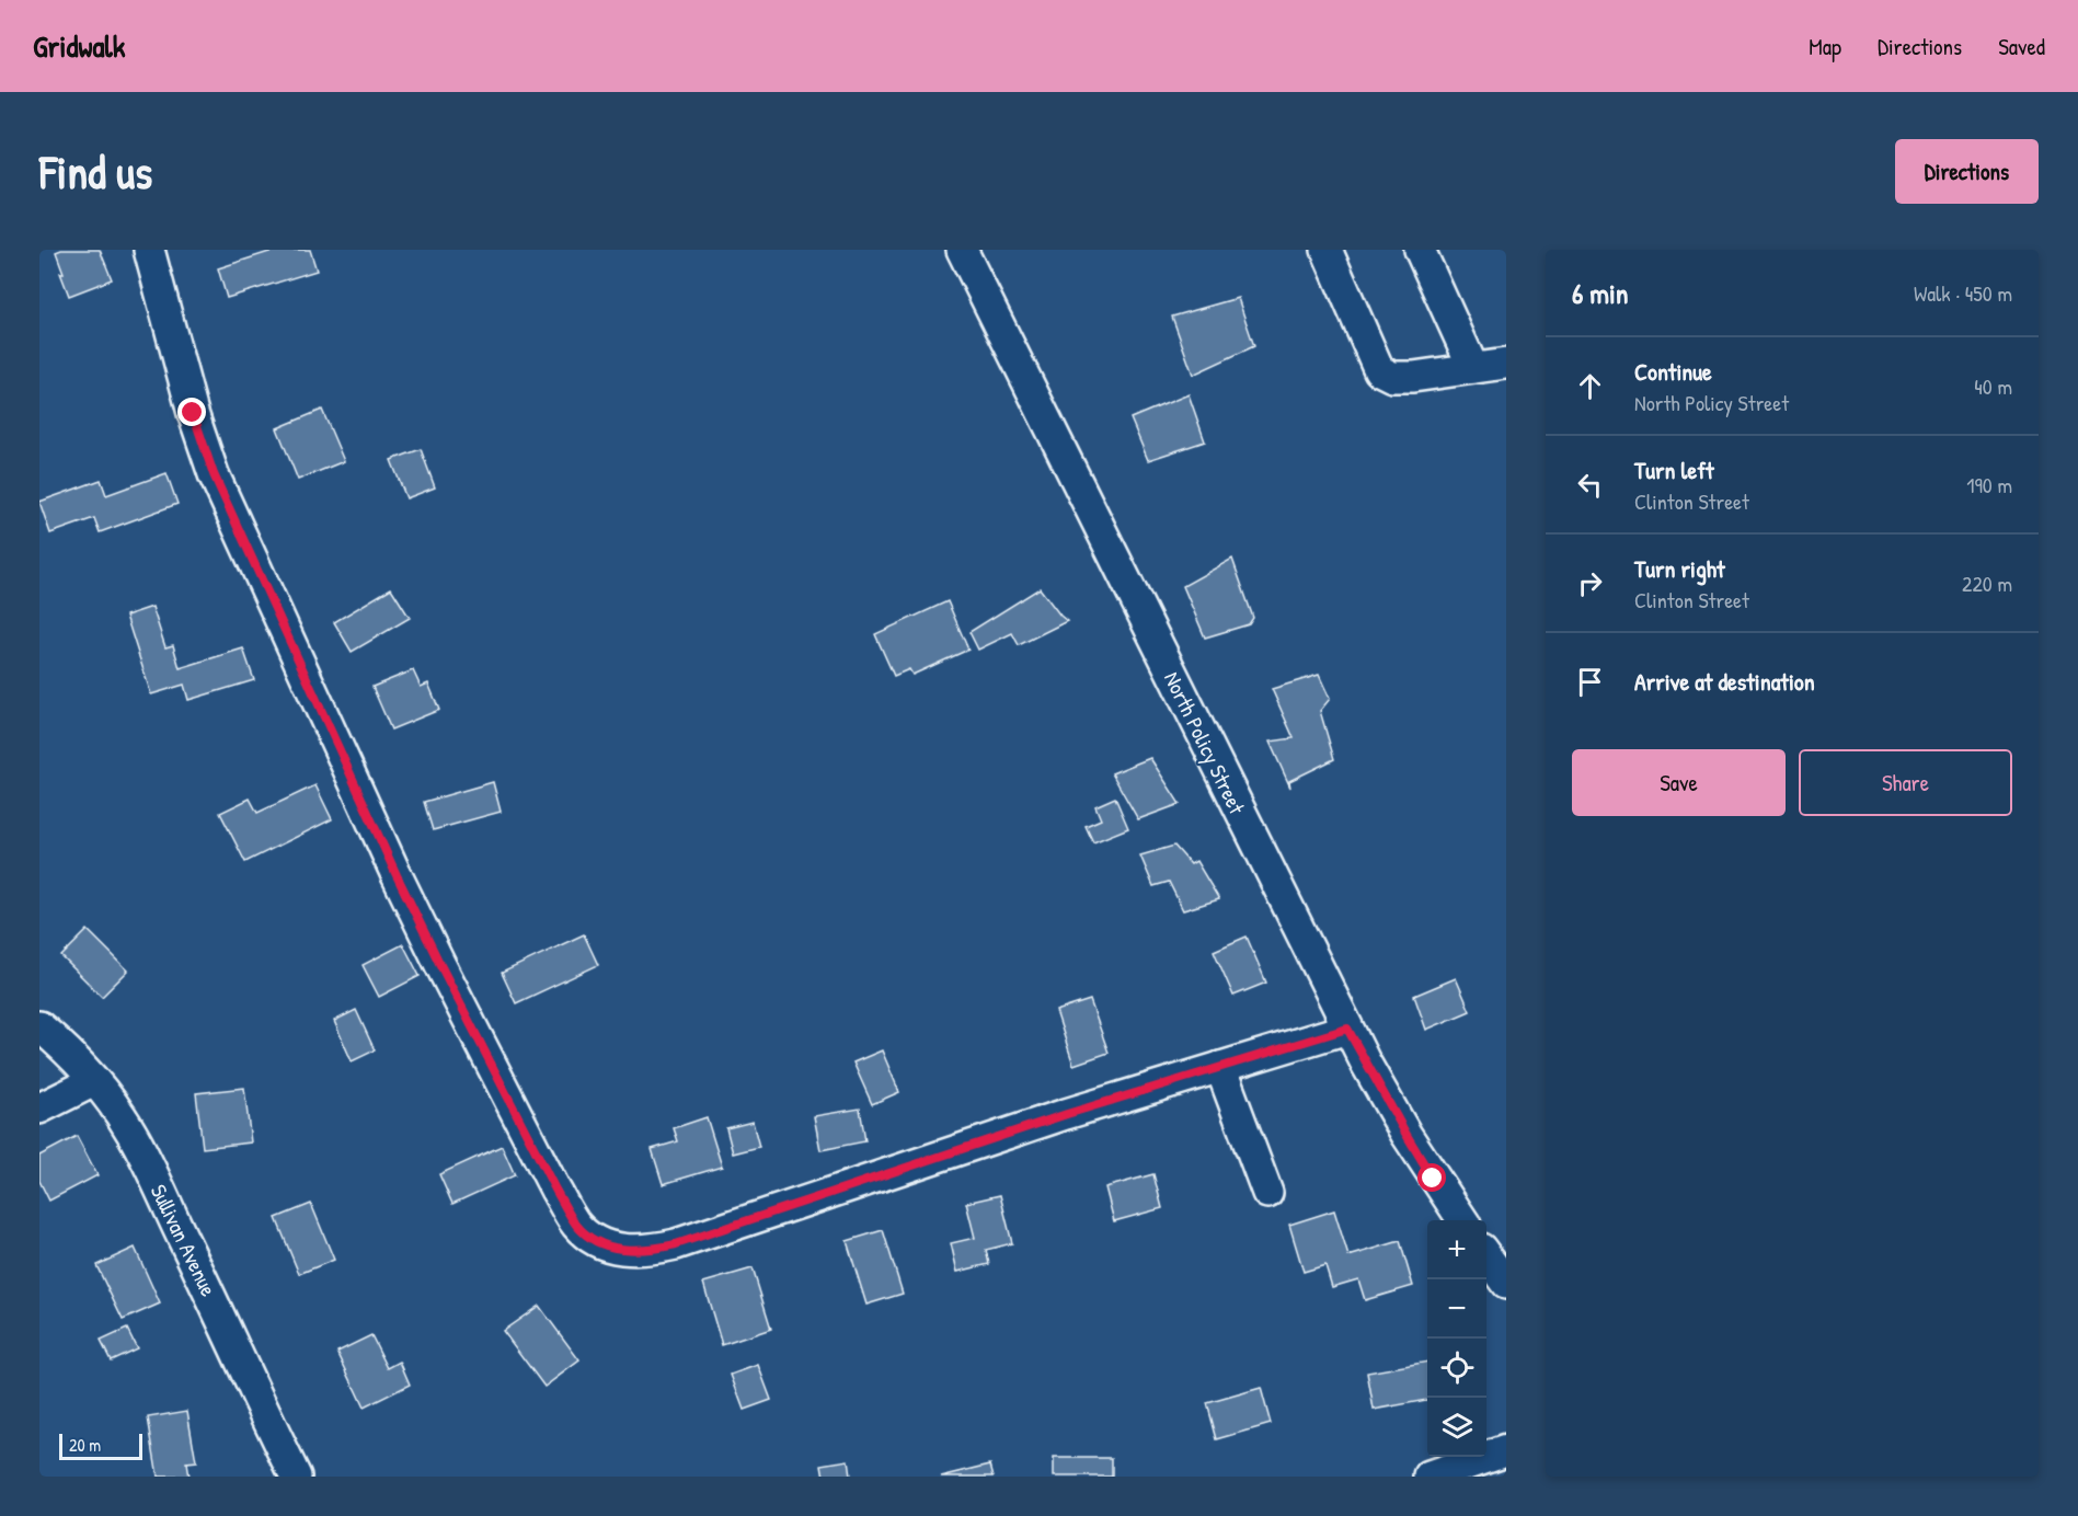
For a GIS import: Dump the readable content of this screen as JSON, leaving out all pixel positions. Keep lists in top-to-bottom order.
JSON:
{
  "streets": {
    "street": ["North Policy Street", "Sullivan Avenue"]
  },
  "scale_bar": "20 m",
  "page": {
    "header": "Gridwalk",
    "nav": ["Map", "Directions", "Saved"],
    "buttons": [
      "Directions",
      ["Save", "Share"]
    ],
    "title": "Find us",
    "heading": ["6 min", "Walk · 450 m"],
    "list": [
      ["Continue", "North Policy Street", "40 m"],
      ["Turn left", "Clinton Street", "190 m"],
      ["Turn right", "Clinton Street", "220 m"],
      "Arrive at destination"
    ],
    "map_buttons": ["+", "−"],
    "scale": "20 m"
  }
}
